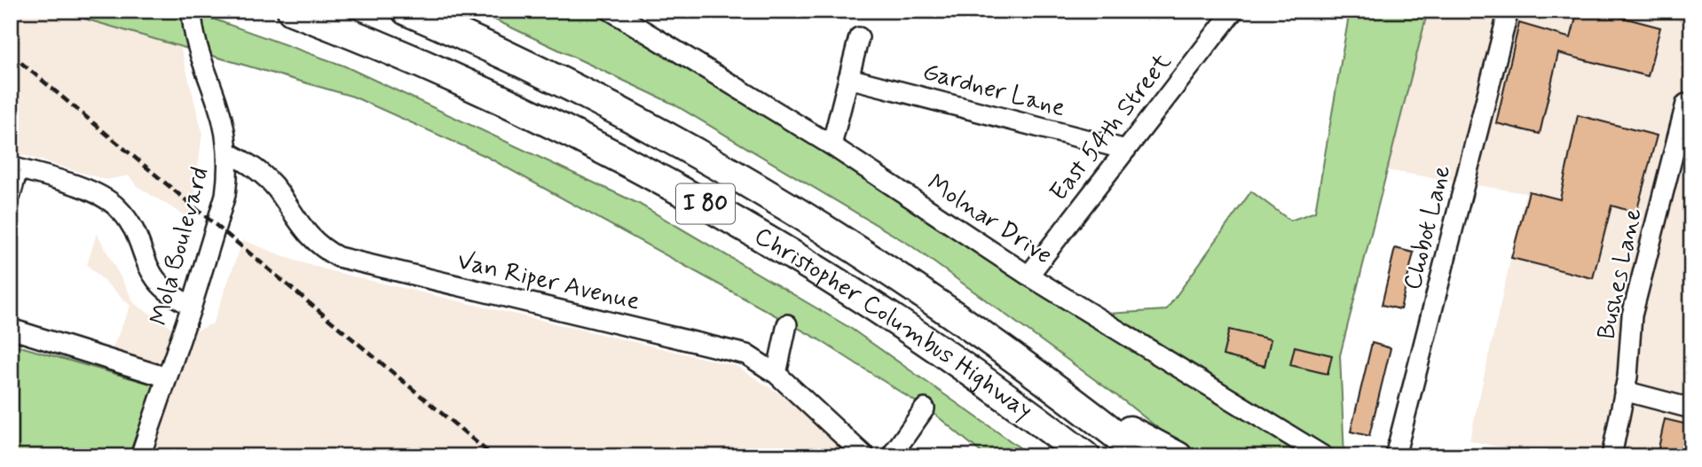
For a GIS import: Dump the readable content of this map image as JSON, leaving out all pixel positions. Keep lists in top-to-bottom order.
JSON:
{
  "streets": {
    "highway": ["I 80", "Christopher Columbus Highway"],
    "street": [
      "Gardner Lane",
      "East 54th Street",
      "Molnar Drive",
      "Chobot Lane",
      "Mola Boulevard",
      "Bushes Lane",
      "Van Riper Avenue"
    ]
  },
  "crossings": [
    ["Gardner Lane", "East 54th Street"],
    ["East 54th Street", "Molnar Drive"],
    ["Mola Boulevard", "Van Riper Avenue"]
  ]
}
